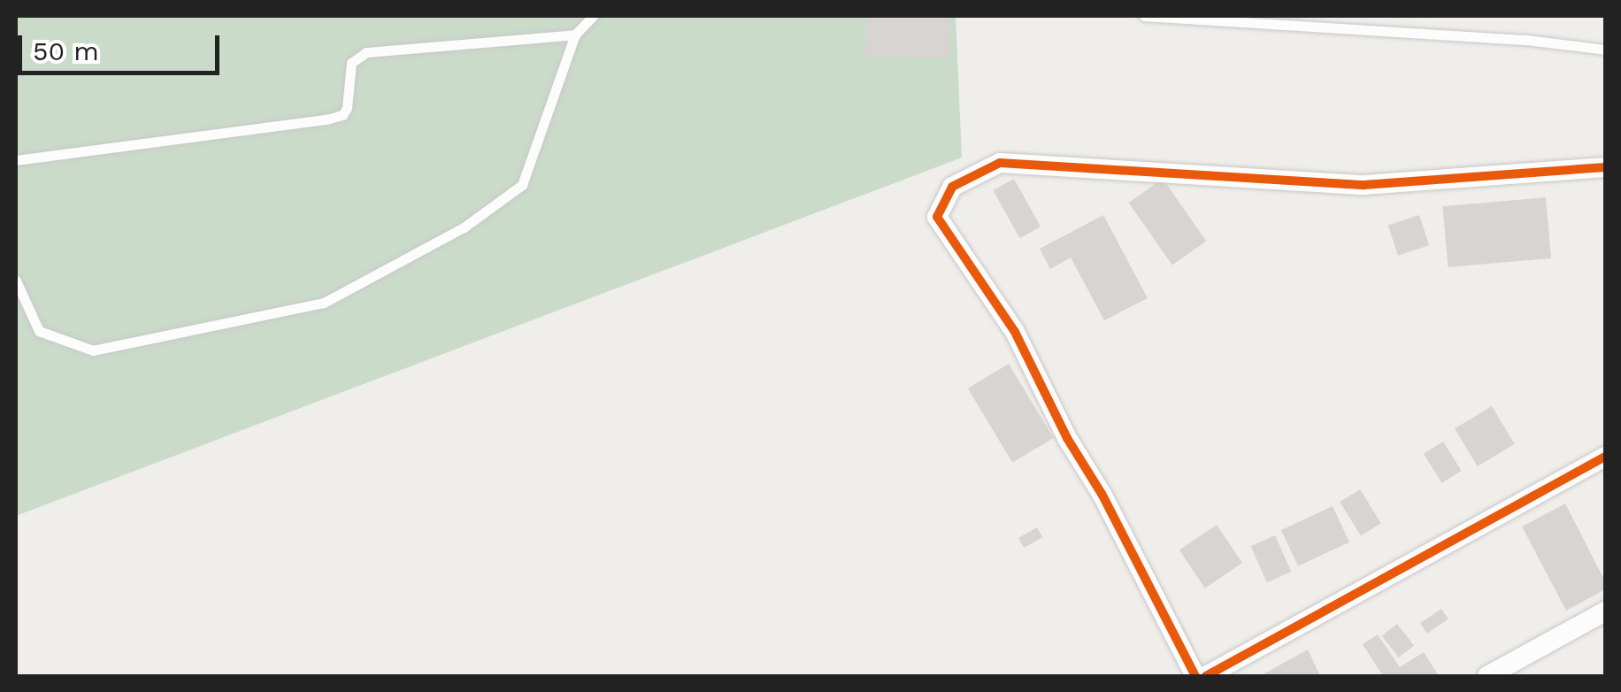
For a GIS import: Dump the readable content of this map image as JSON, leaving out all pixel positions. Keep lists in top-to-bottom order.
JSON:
{
  "scale_bar": "50 m"
}
